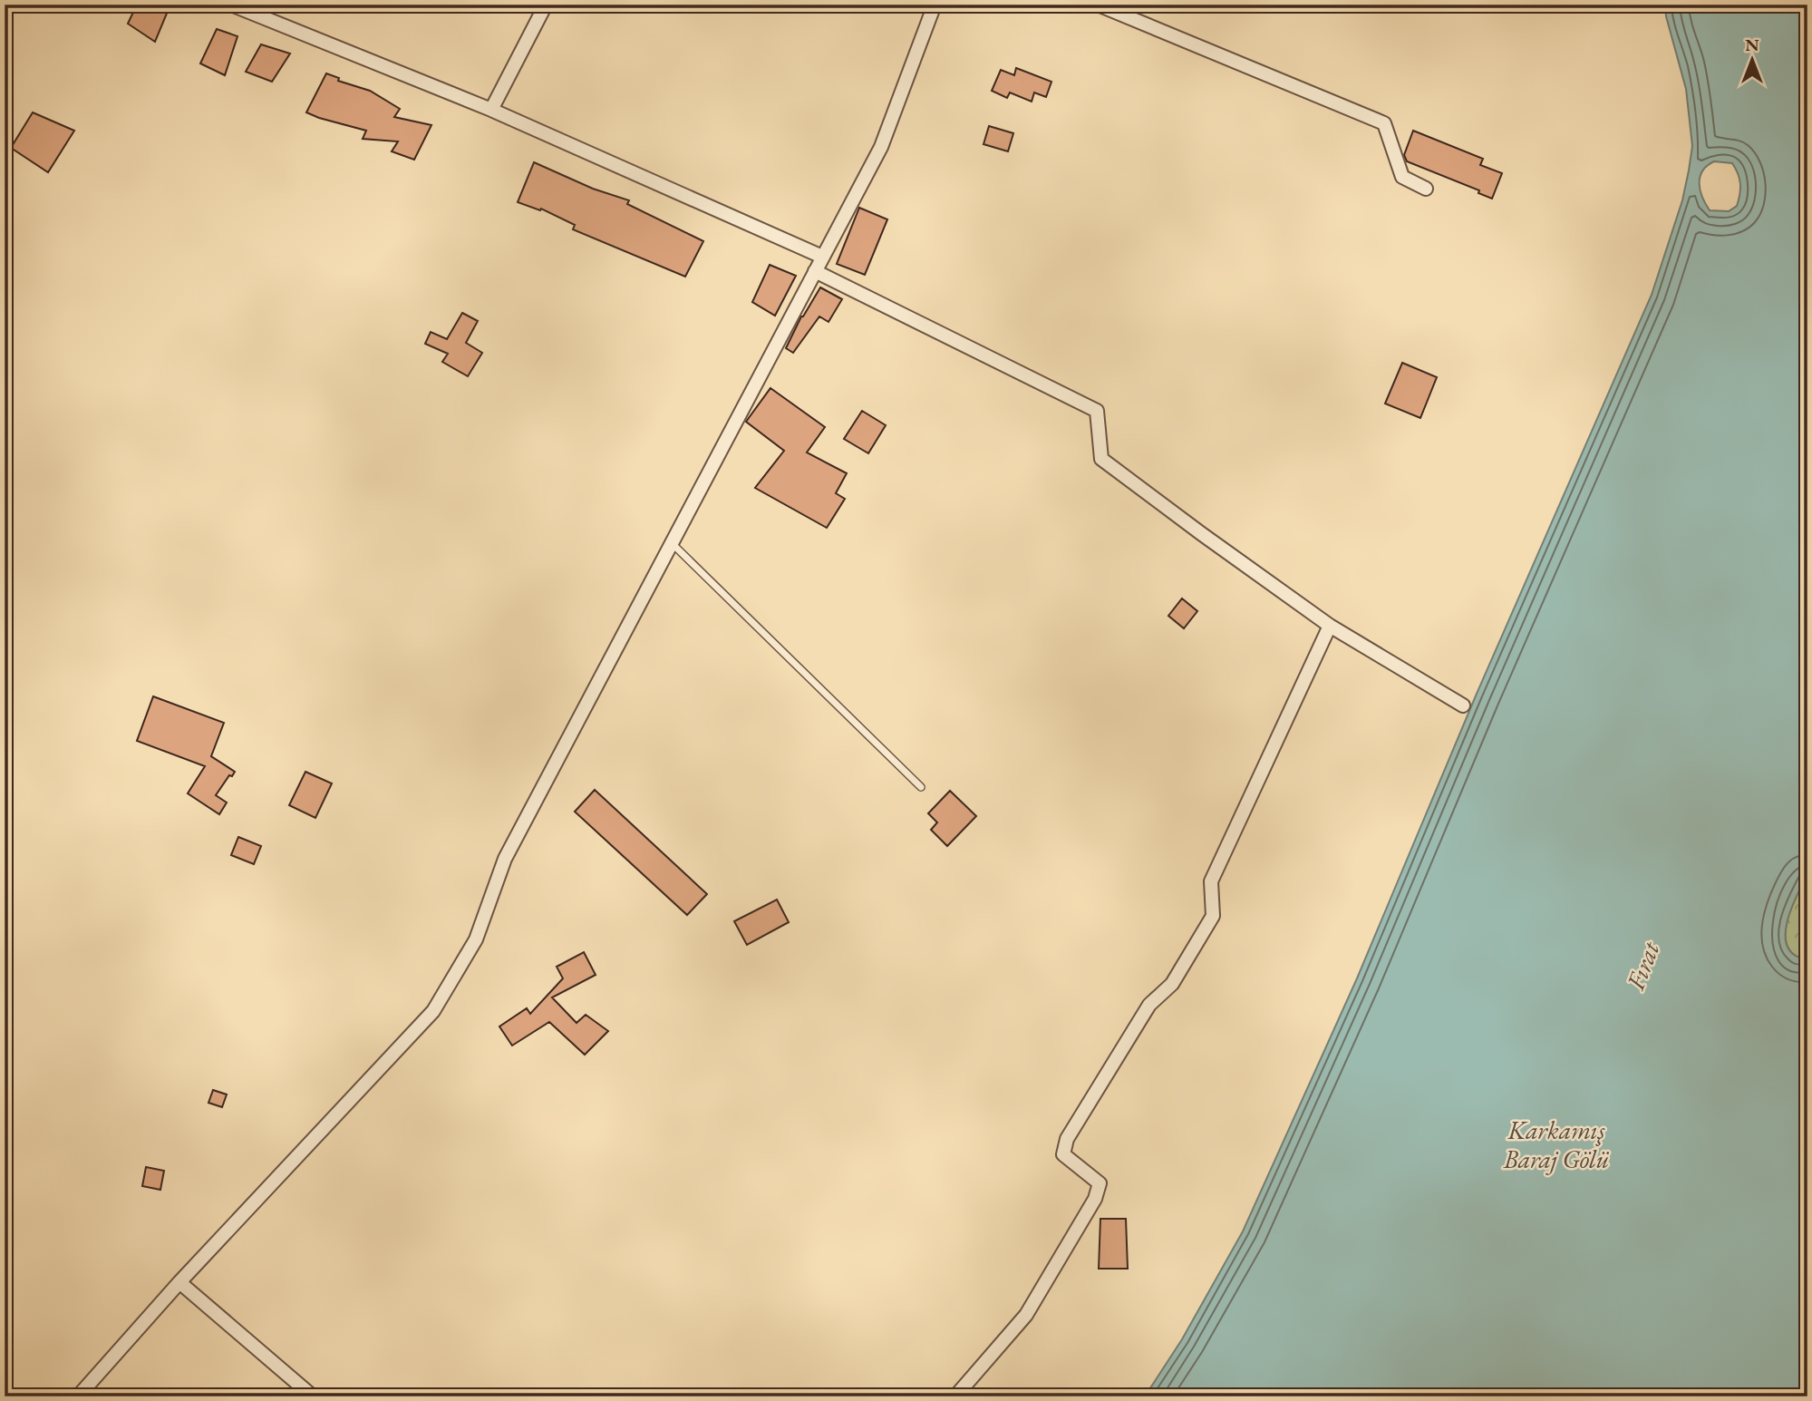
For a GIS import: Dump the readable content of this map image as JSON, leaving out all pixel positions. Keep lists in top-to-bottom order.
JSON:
{
  "water": ["Fırat", "Karkamış Baraj Gölü"],
  "north": "top"
}
